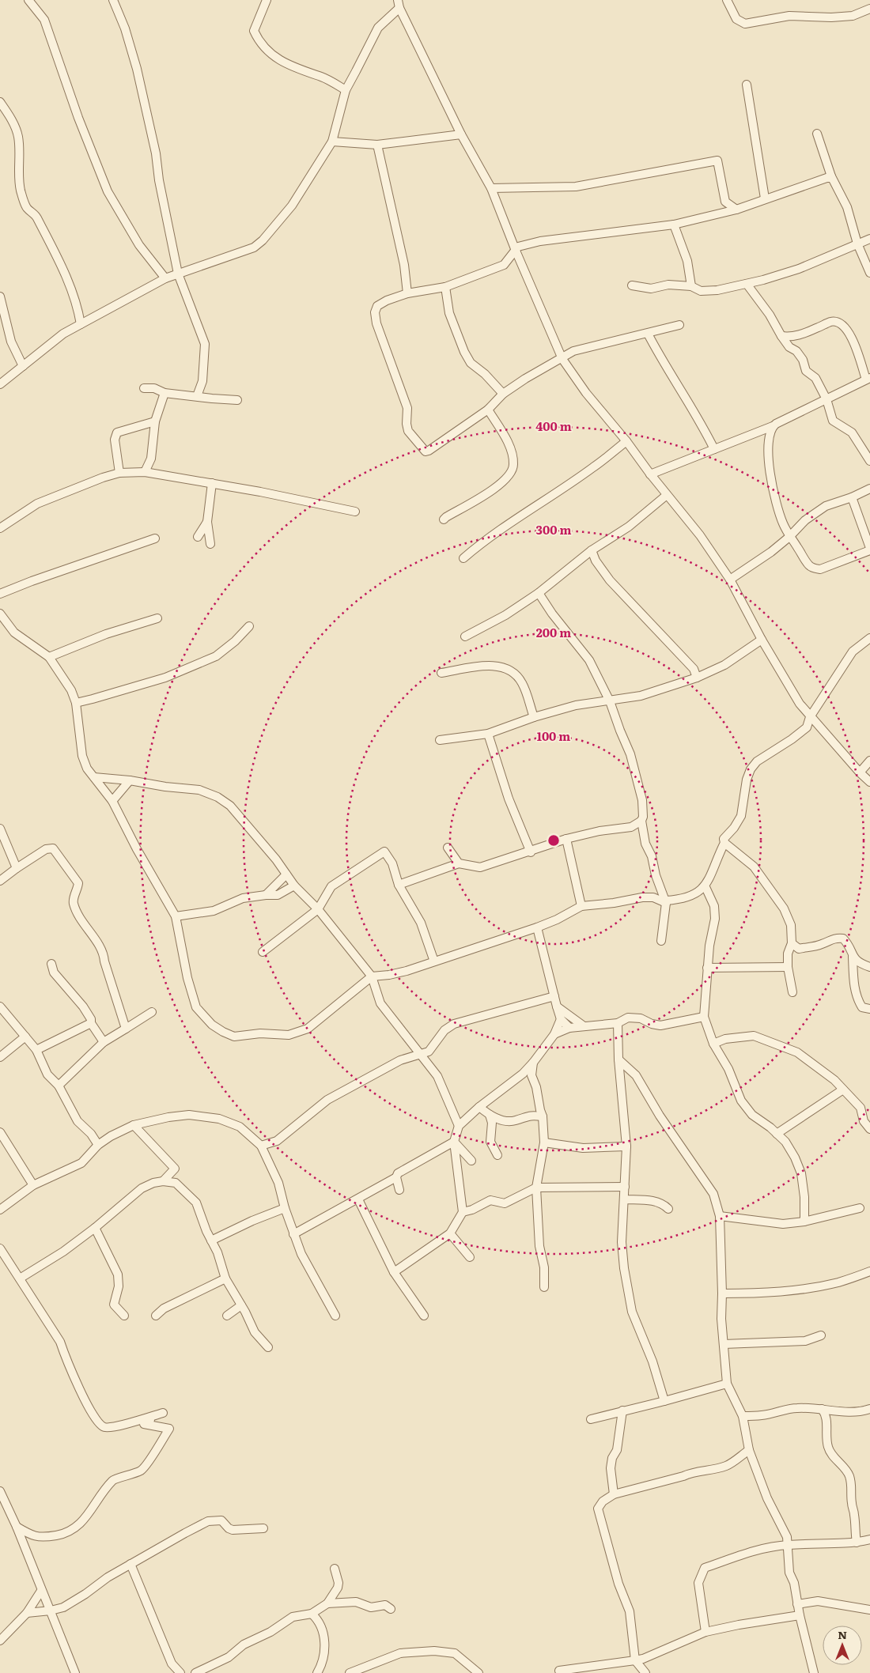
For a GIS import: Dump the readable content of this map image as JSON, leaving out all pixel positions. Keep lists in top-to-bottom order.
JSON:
{
  "north": "top",
  "rings": [
    "400 m",
    "300 m",
    "200 m",
    "100 m"
  ]
}
